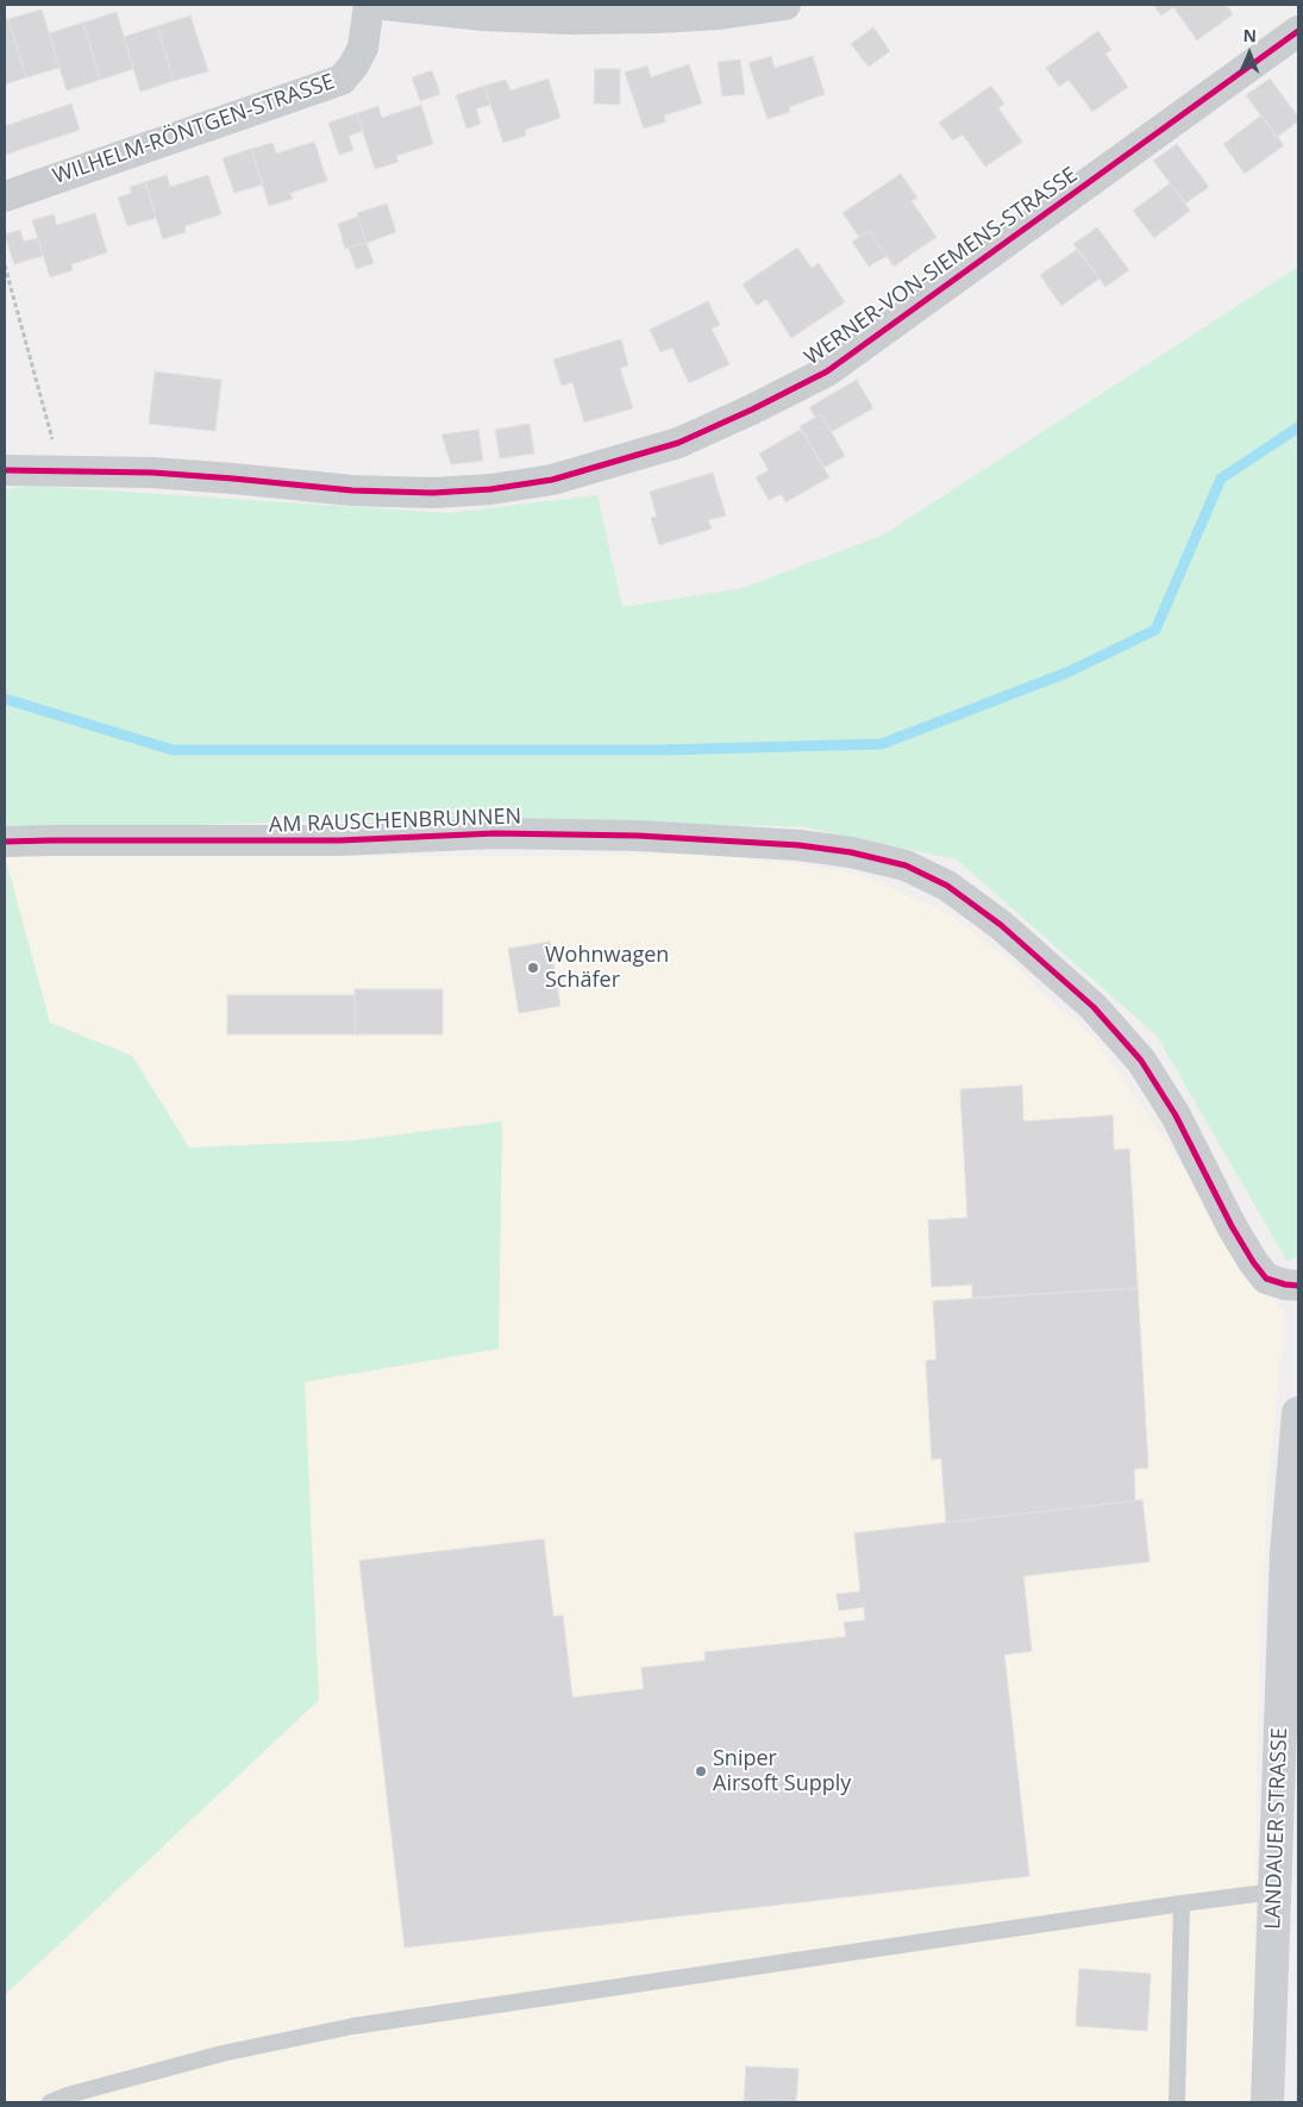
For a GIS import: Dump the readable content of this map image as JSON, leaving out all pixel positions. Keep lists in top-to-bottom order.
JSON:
{
  "streets": {
    "main road": ["LANDAUER STRASSE"],
    "street": ["WILHELM-RÖNTGEN-STRASSE", "WERNER-VON-SIEMENS-STRASSE", "AM RAUSCHENBRUNNEN"]
  },
  "places": ["Wohnwagen Schäfer", "Sniper Airsoft Supply"],
  "north": "top"
}
